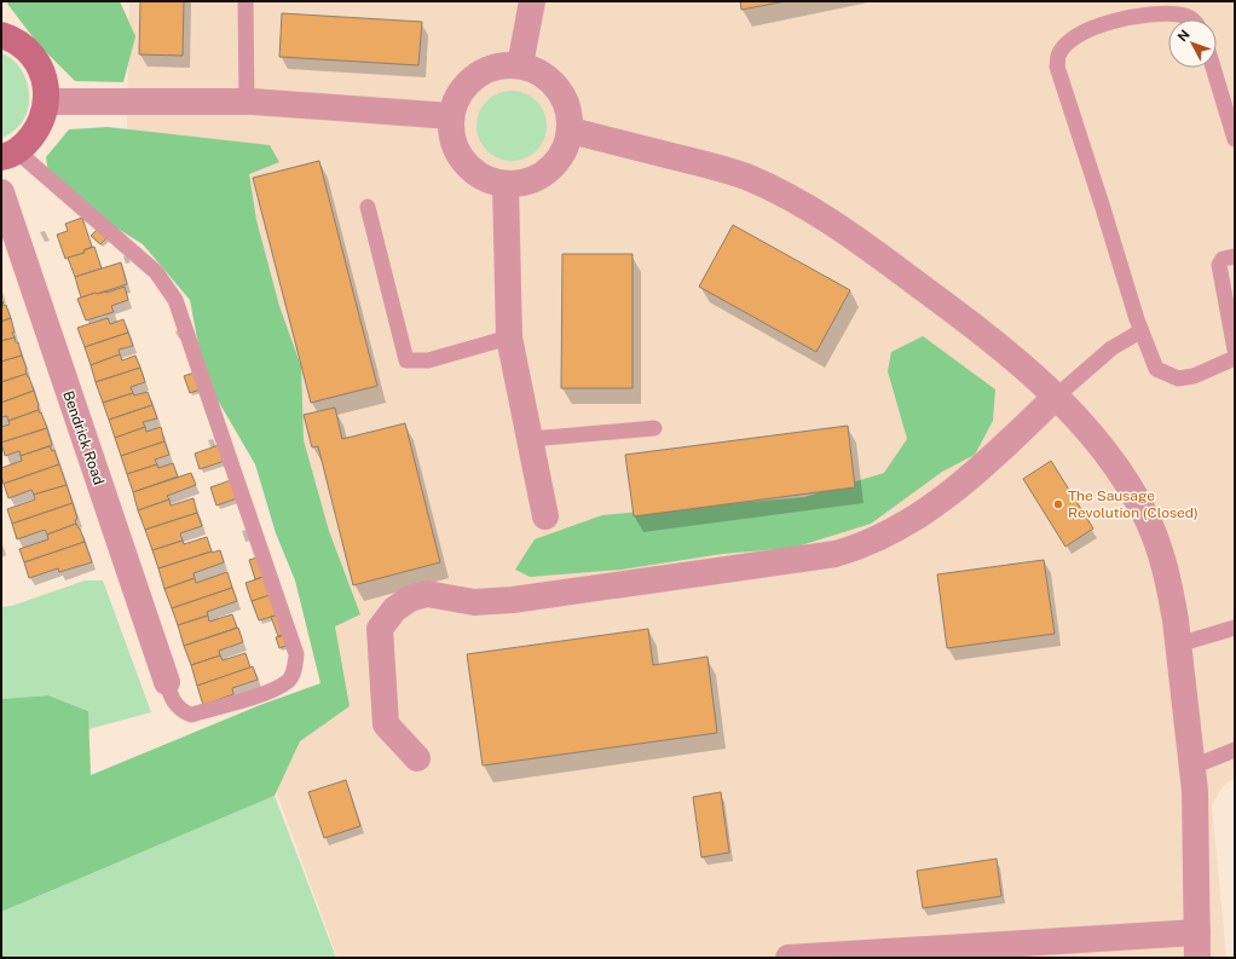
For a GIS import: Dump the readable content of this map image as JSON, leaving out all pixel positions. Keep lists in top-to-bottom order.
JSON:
{
  "streets": {
    "street": ["Bendrick Road"]
  },
  "places": ["The Sausage Revolution (Closed)"],
  "north": "top left"
}
